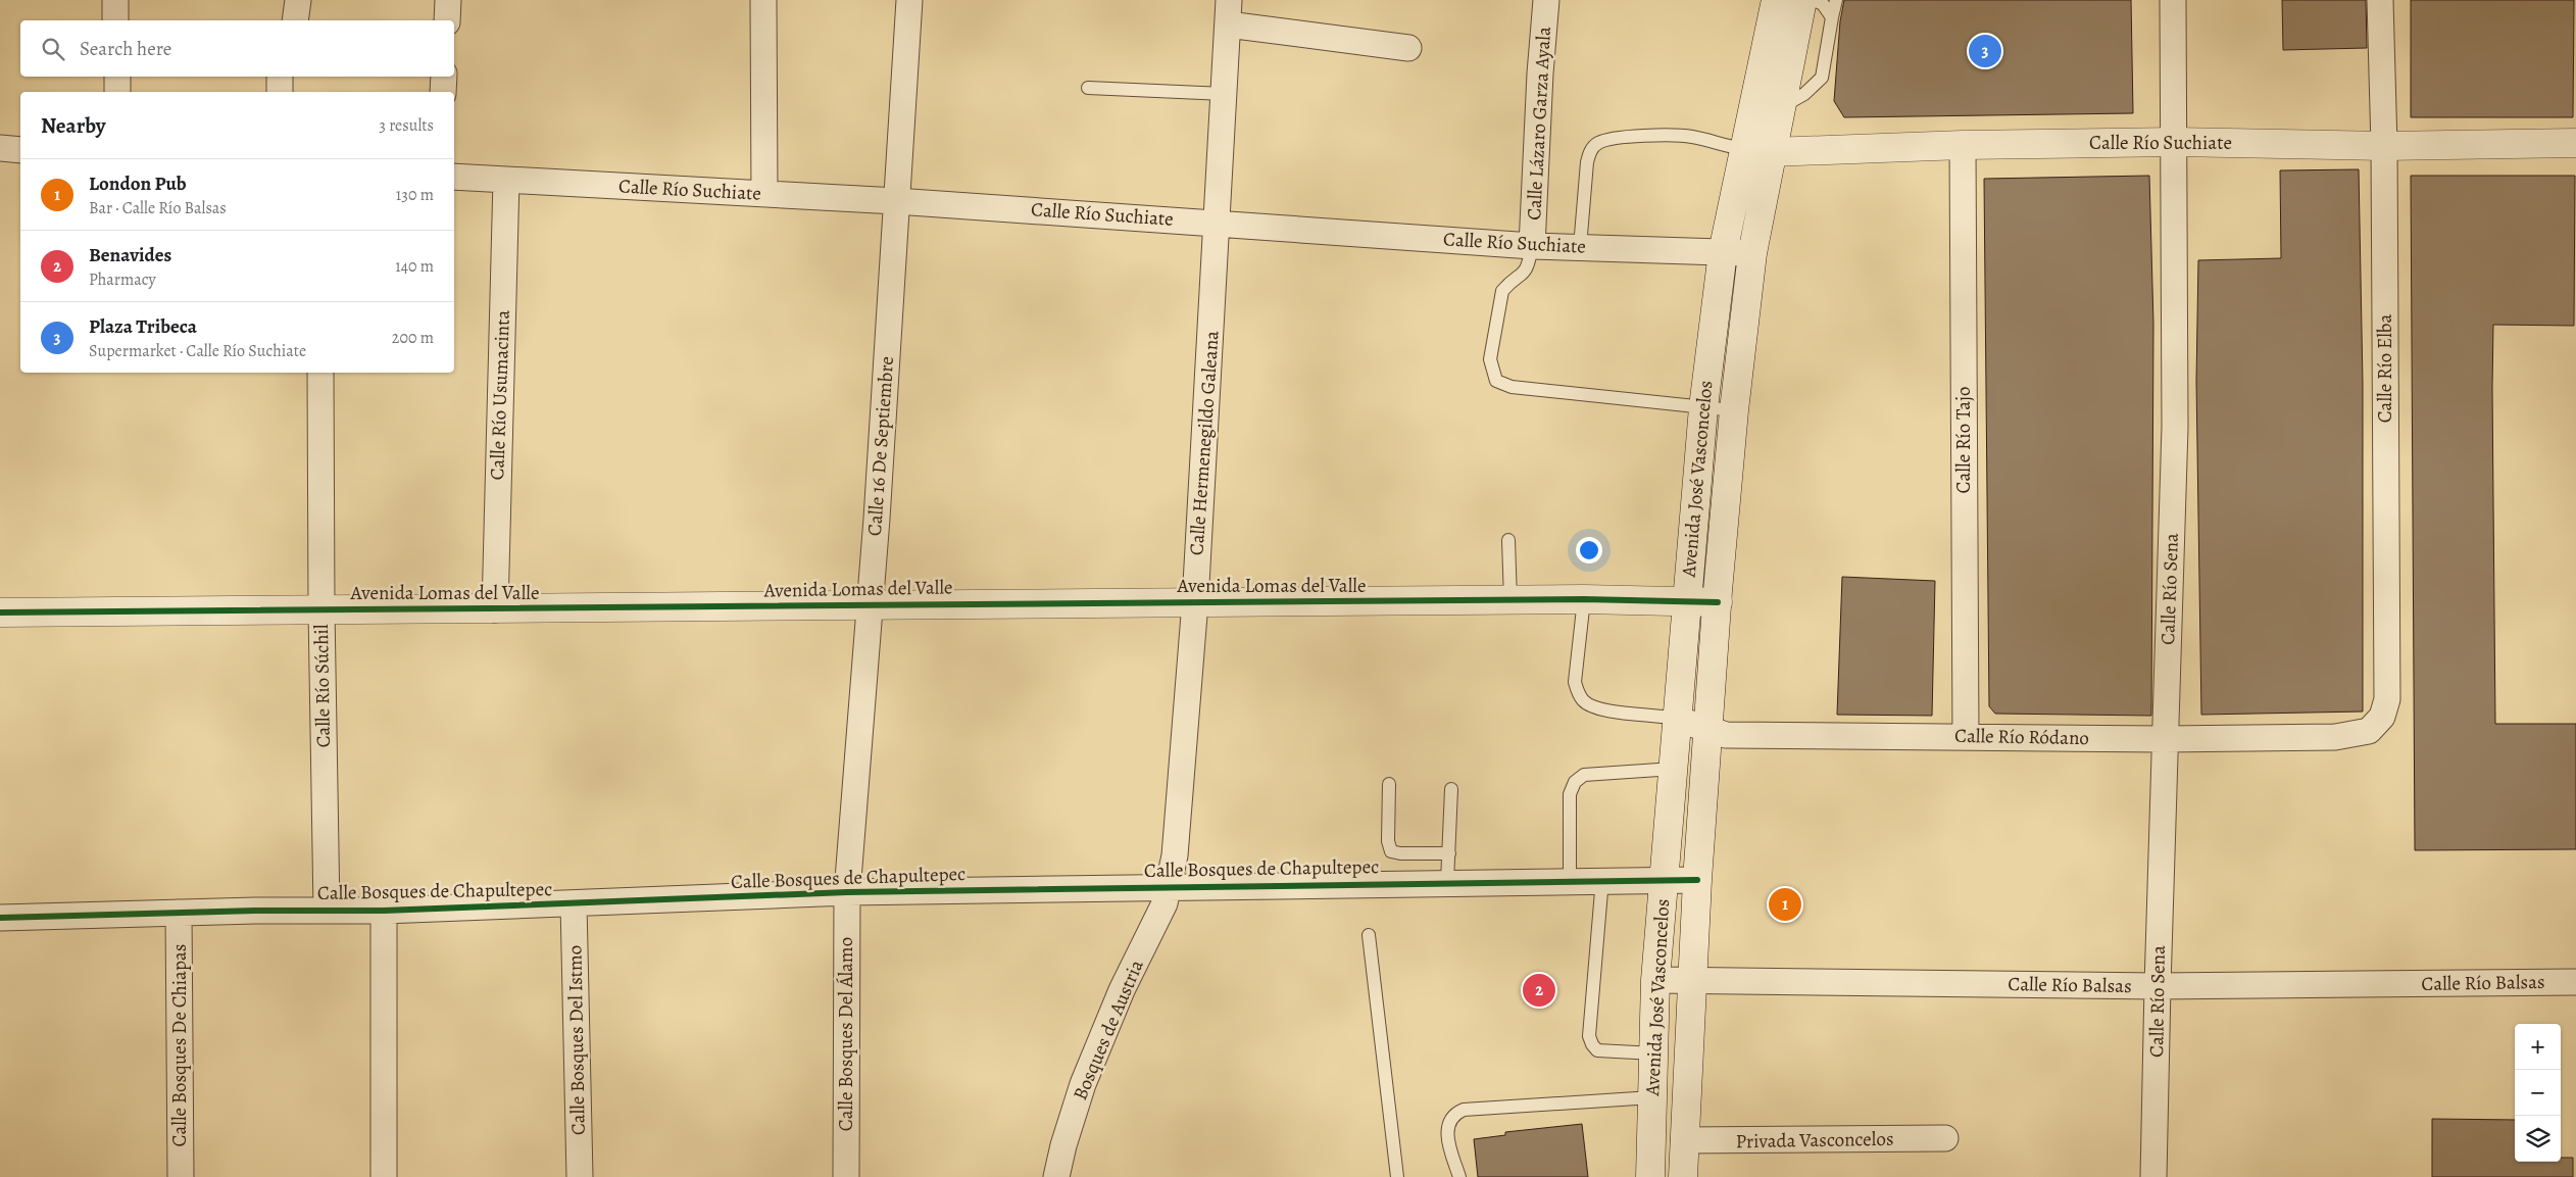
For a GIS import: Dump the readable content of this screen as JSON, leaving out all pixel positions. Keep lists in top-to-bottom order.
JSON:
{
  "streets": {
    "street": [
      "Calle Lázaro Garza Ayala",
      "Calle Río Suchiate",
      "Calle Río Elba",
      "Calle Río Usumacinta",
      "Calle Río Tajo",
      "Calle Hermenegildo Galeana",
      "Calle 16 De Septiembre",
      "Avenida José Vasconcelos",
      "Avenida Lomas del Valle",
      "Calle Río Sena",
      "Calle Río Súchil",
      "Calle Río Ródano",
      "Calle Bosques de Chapultepec",
      "Calle Río Balsas",
      "Bosques de Austria",
      "Calle Bosques Del Álamo",
      "Calle Bosques Del Istmo",
      "Calle Bosques De Chiapas",
      "Privada Vasconcelos"
    ]
  },
  "crossings": [
    ["Calle Lázaro Garza Ayala", "Calle Río Suchiate"],
    ["Calle Río Suchiate", "Calle Río Elba"],
    ["Calle Río Suchiate", "Calle Río Usumacinta"],
    ["Calle Río Suchiate", "Calle Río Tajo"],
    ["Calle Río Suchiate", "Calle Hermenegildo Galeana"],
    ["Calle Río Suchiate", "Calle 16 De Septiembre"],
    ["Calle Río Suchiate", "Avenida José Vasconcelos"],
    ["Calle Río Suchiate", "Calle Río Sena"],
    ["Calle Río Elba", "Calle Río Ródano"],
    ["Calle Río Usumacinta", "Avenida Lomas del Valle"],
    ["Calle Río Tajo", "Calle Río Ródano"],
    ["Calle Hermenegildo Galeana", "Avenida Lomas del Valle"],
    ["Calle Hermenegildo Galeana", "Calle Bosques de Chapultepec"],
    ["Calle Hermenegildo Galeana", "Bosques de Austria"],
    ["Calle 16 De Septiembre", "Avenida Lomas del Valle"],
    ["Calle 16 De Septiembre", "Calle Bosques de Chapultepec"],
    ["Calle 16 De Septiembre", "Calle Bosques Del Álamo"],
    ["Avenida José Vasconcelos", "Avenida Lomas del Valle"],
    ["Avenida José Vasconcelos", "Calle Río Ródano"],
    ["Avenida José Vasconcelos", "Calle Bosques de Chapultepec"],
    ["Avenida José Vasconcelos", "Calle Río Balsas"],
    ["Avenida José Vasconcelos", "Privada Vasconcelos"],
    ["Avenida Lomas del Valle", "Calle Río Súchil"],
    ["Calle Río Sena", "Calle Río Ródano"],
    ["Calle Río Sena", "Calle Río Balsas"],
    ["Calle Río Súchil", "Calle Bosques de Chapultepec"],
    ["Calle Bosques de Chapultepec", "Bosques de Austria"],
    ["Calle Bosques de Chapultepec", "Calle Bosques Del Álamo"],
    ["Calle Bosques de Chapultepec", "Calle Bosques Del Istmo"],
    ["Calle Bosques de Chapultepec", "Calle Bosques De Chiapas"]
  ],
  "page": {
    "search": "Search here",
    "pins": ["3", "1", "2"],
    "heading": ["Nearby", "3 results"],
    "list": [
      {
        "mark": "1",
        "name": "London Pub",
        "note": "Bar · Calle Río Balsas",
        "value": "130 m"
      },
      {
        "mark": "2",
        "name": "Benavides",
        "note": "Pharmacy",
        "value": "140 m"
      },
      {
        "mark": "3",
        "name": "Plaza Tribeca",
        "note": "Supermarket · Calle Río Suchiate",
        "value": "200 m"
      }
    ],
    "map_buttons": ["+", "−"]
  }
}
